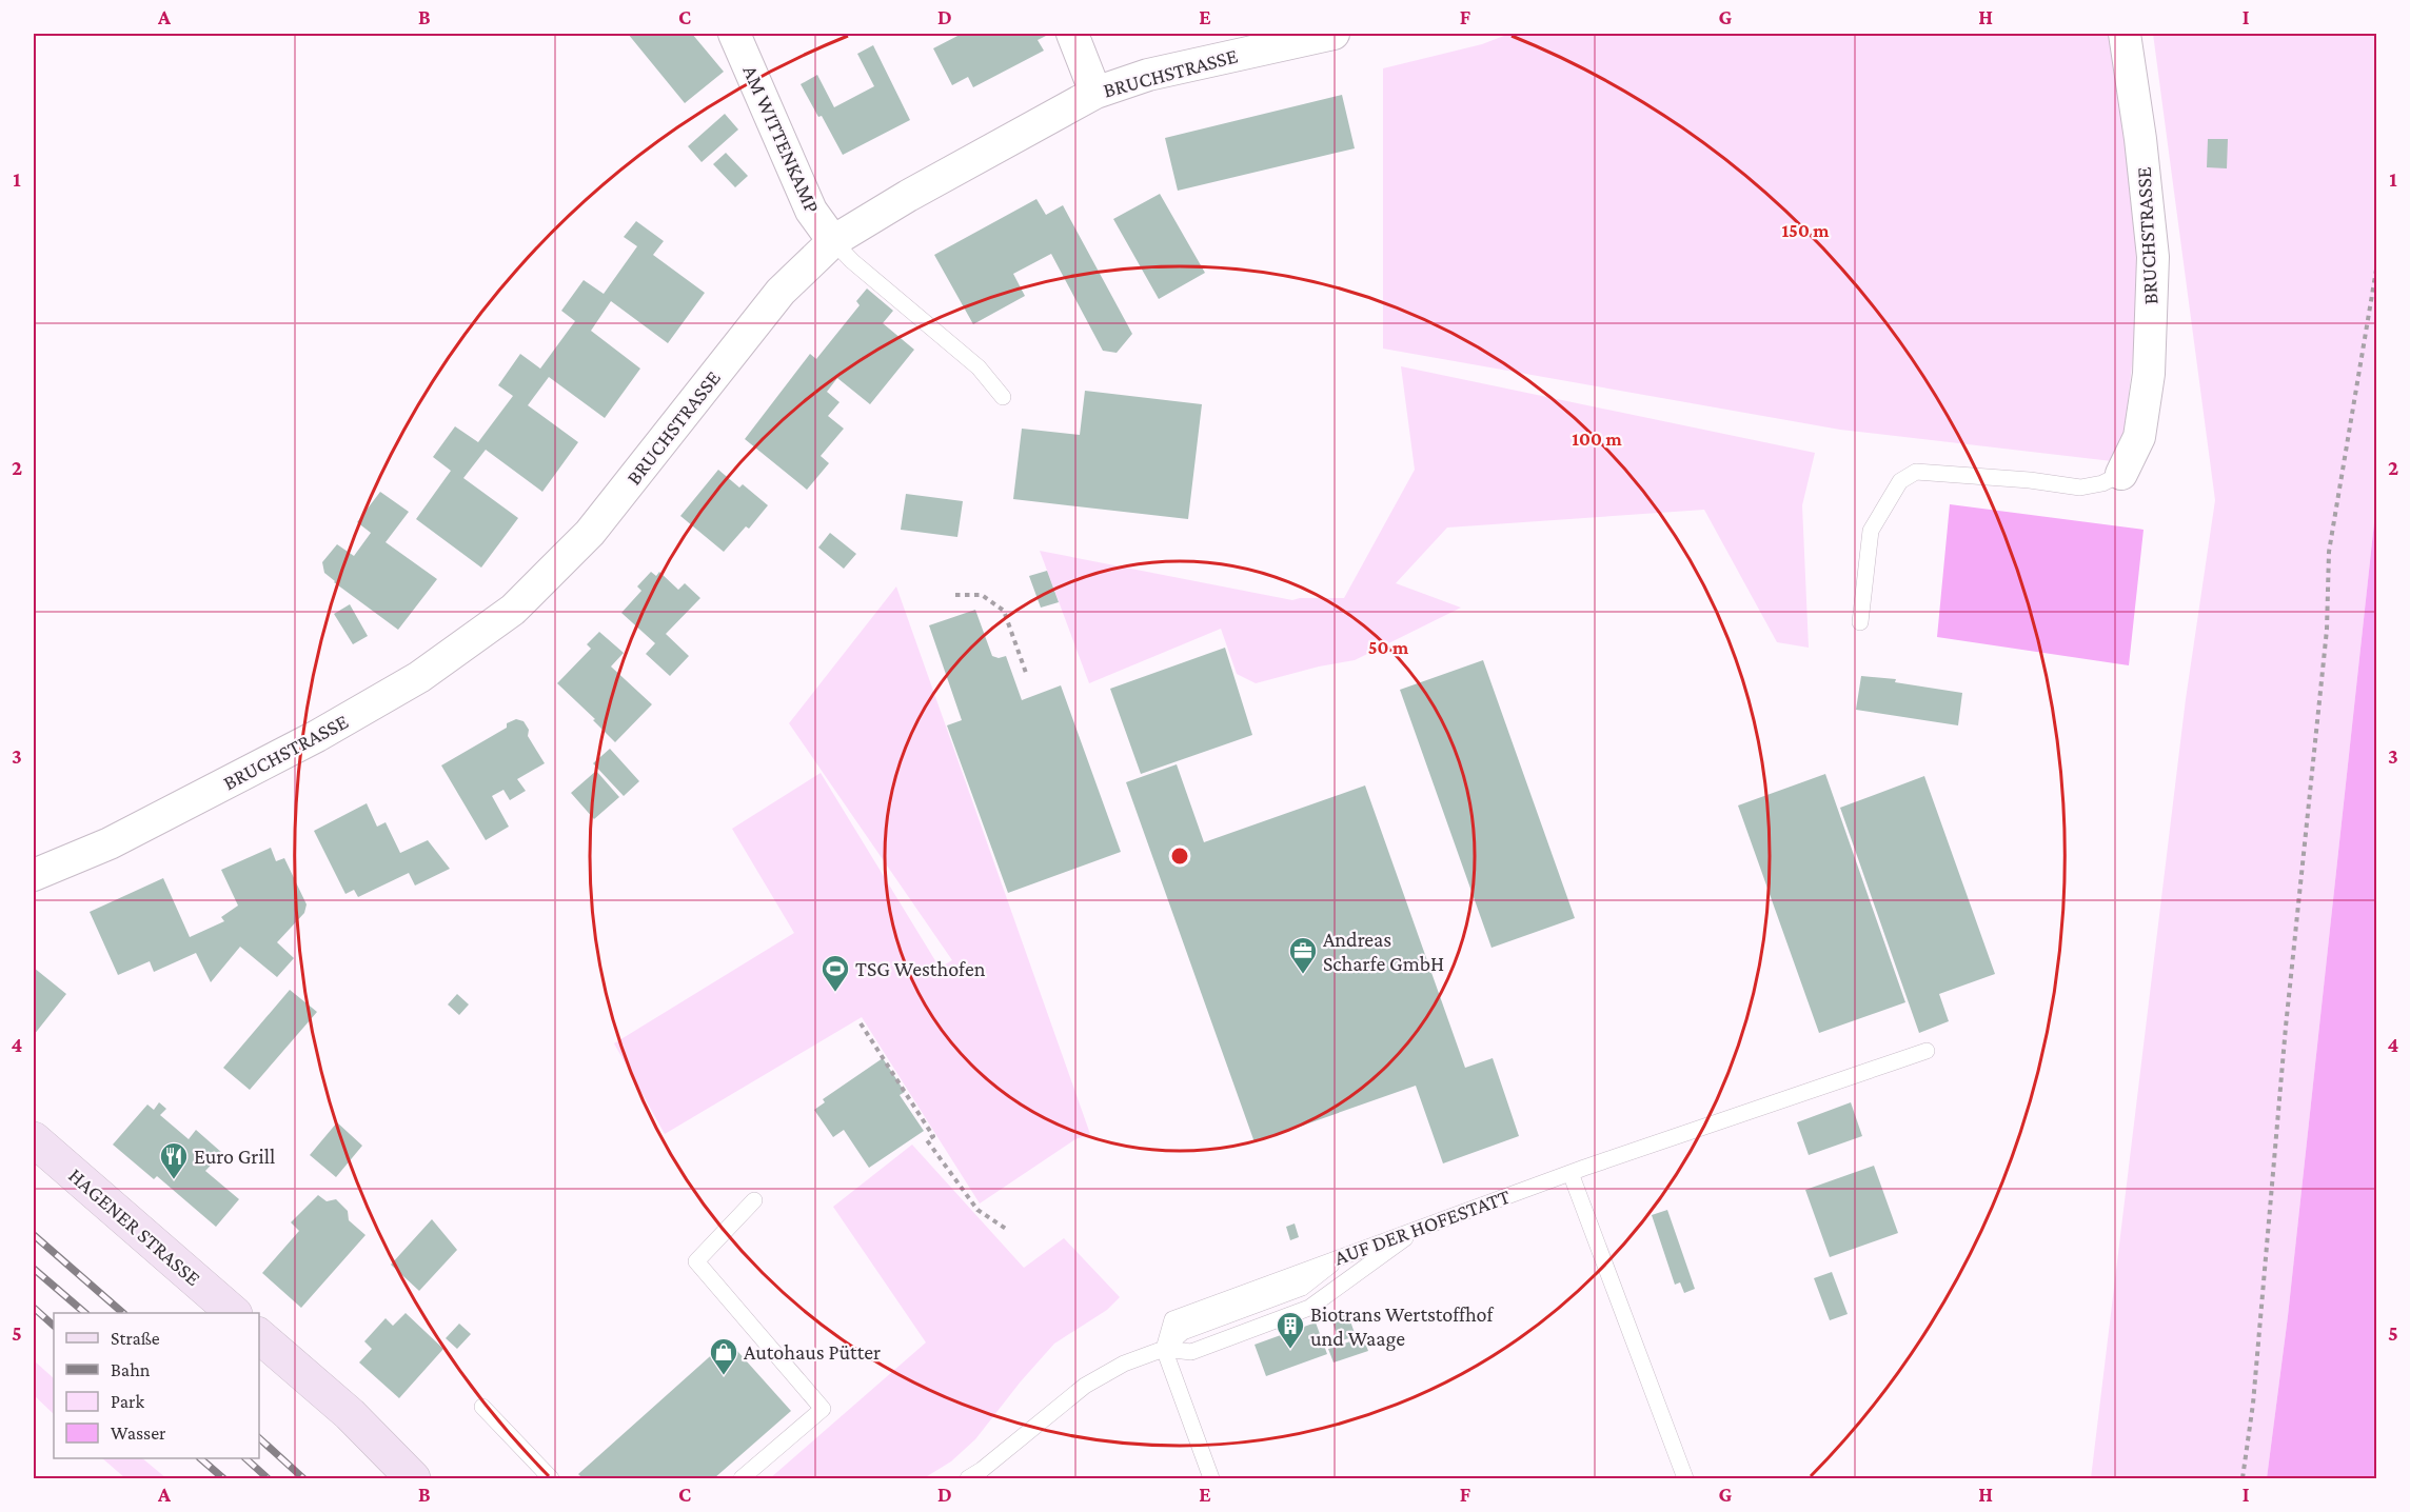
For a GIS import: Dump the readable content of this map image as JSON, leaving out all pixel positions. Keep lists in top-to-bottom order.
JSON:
{
  "streets": {
    "main road": ["HAGENER STRASSE"],
    "street": ["BRUCHSTRASSE", "AM WITTENKAMP"],
    "lane": ["AUF DER HOFESTATT"]
  },
  "crossings": [
    ["BRUCHSTRASSE", "AM WITTENKAMP"]
  ],
  "places": {
    "office": ["Andreas Scharfe GmbH"],
    "sports": ["TSG Westhofen"],
    "restaurant": ["Euro Grill"],
    "building": ["Biotrans Wertstoffhof und Waage"],
    "shop": ["Autohaus Pütter"]
  },
  "legend": [
    "Straße",
    "Bahn",
    "Park",
    "Wasser"
  ],
  "grid": {
    "columns": [
      "A",
      "B",
      "C",
      "D",
      "E",
      "F",
      "G",
      "H",
      "I"
    ],
    "rows": [
      "1",
      "2",
      "3",
      "4",
      "5"
    ]
  },
  "rings": ["150 m", "100 m", "50 m"]
}
